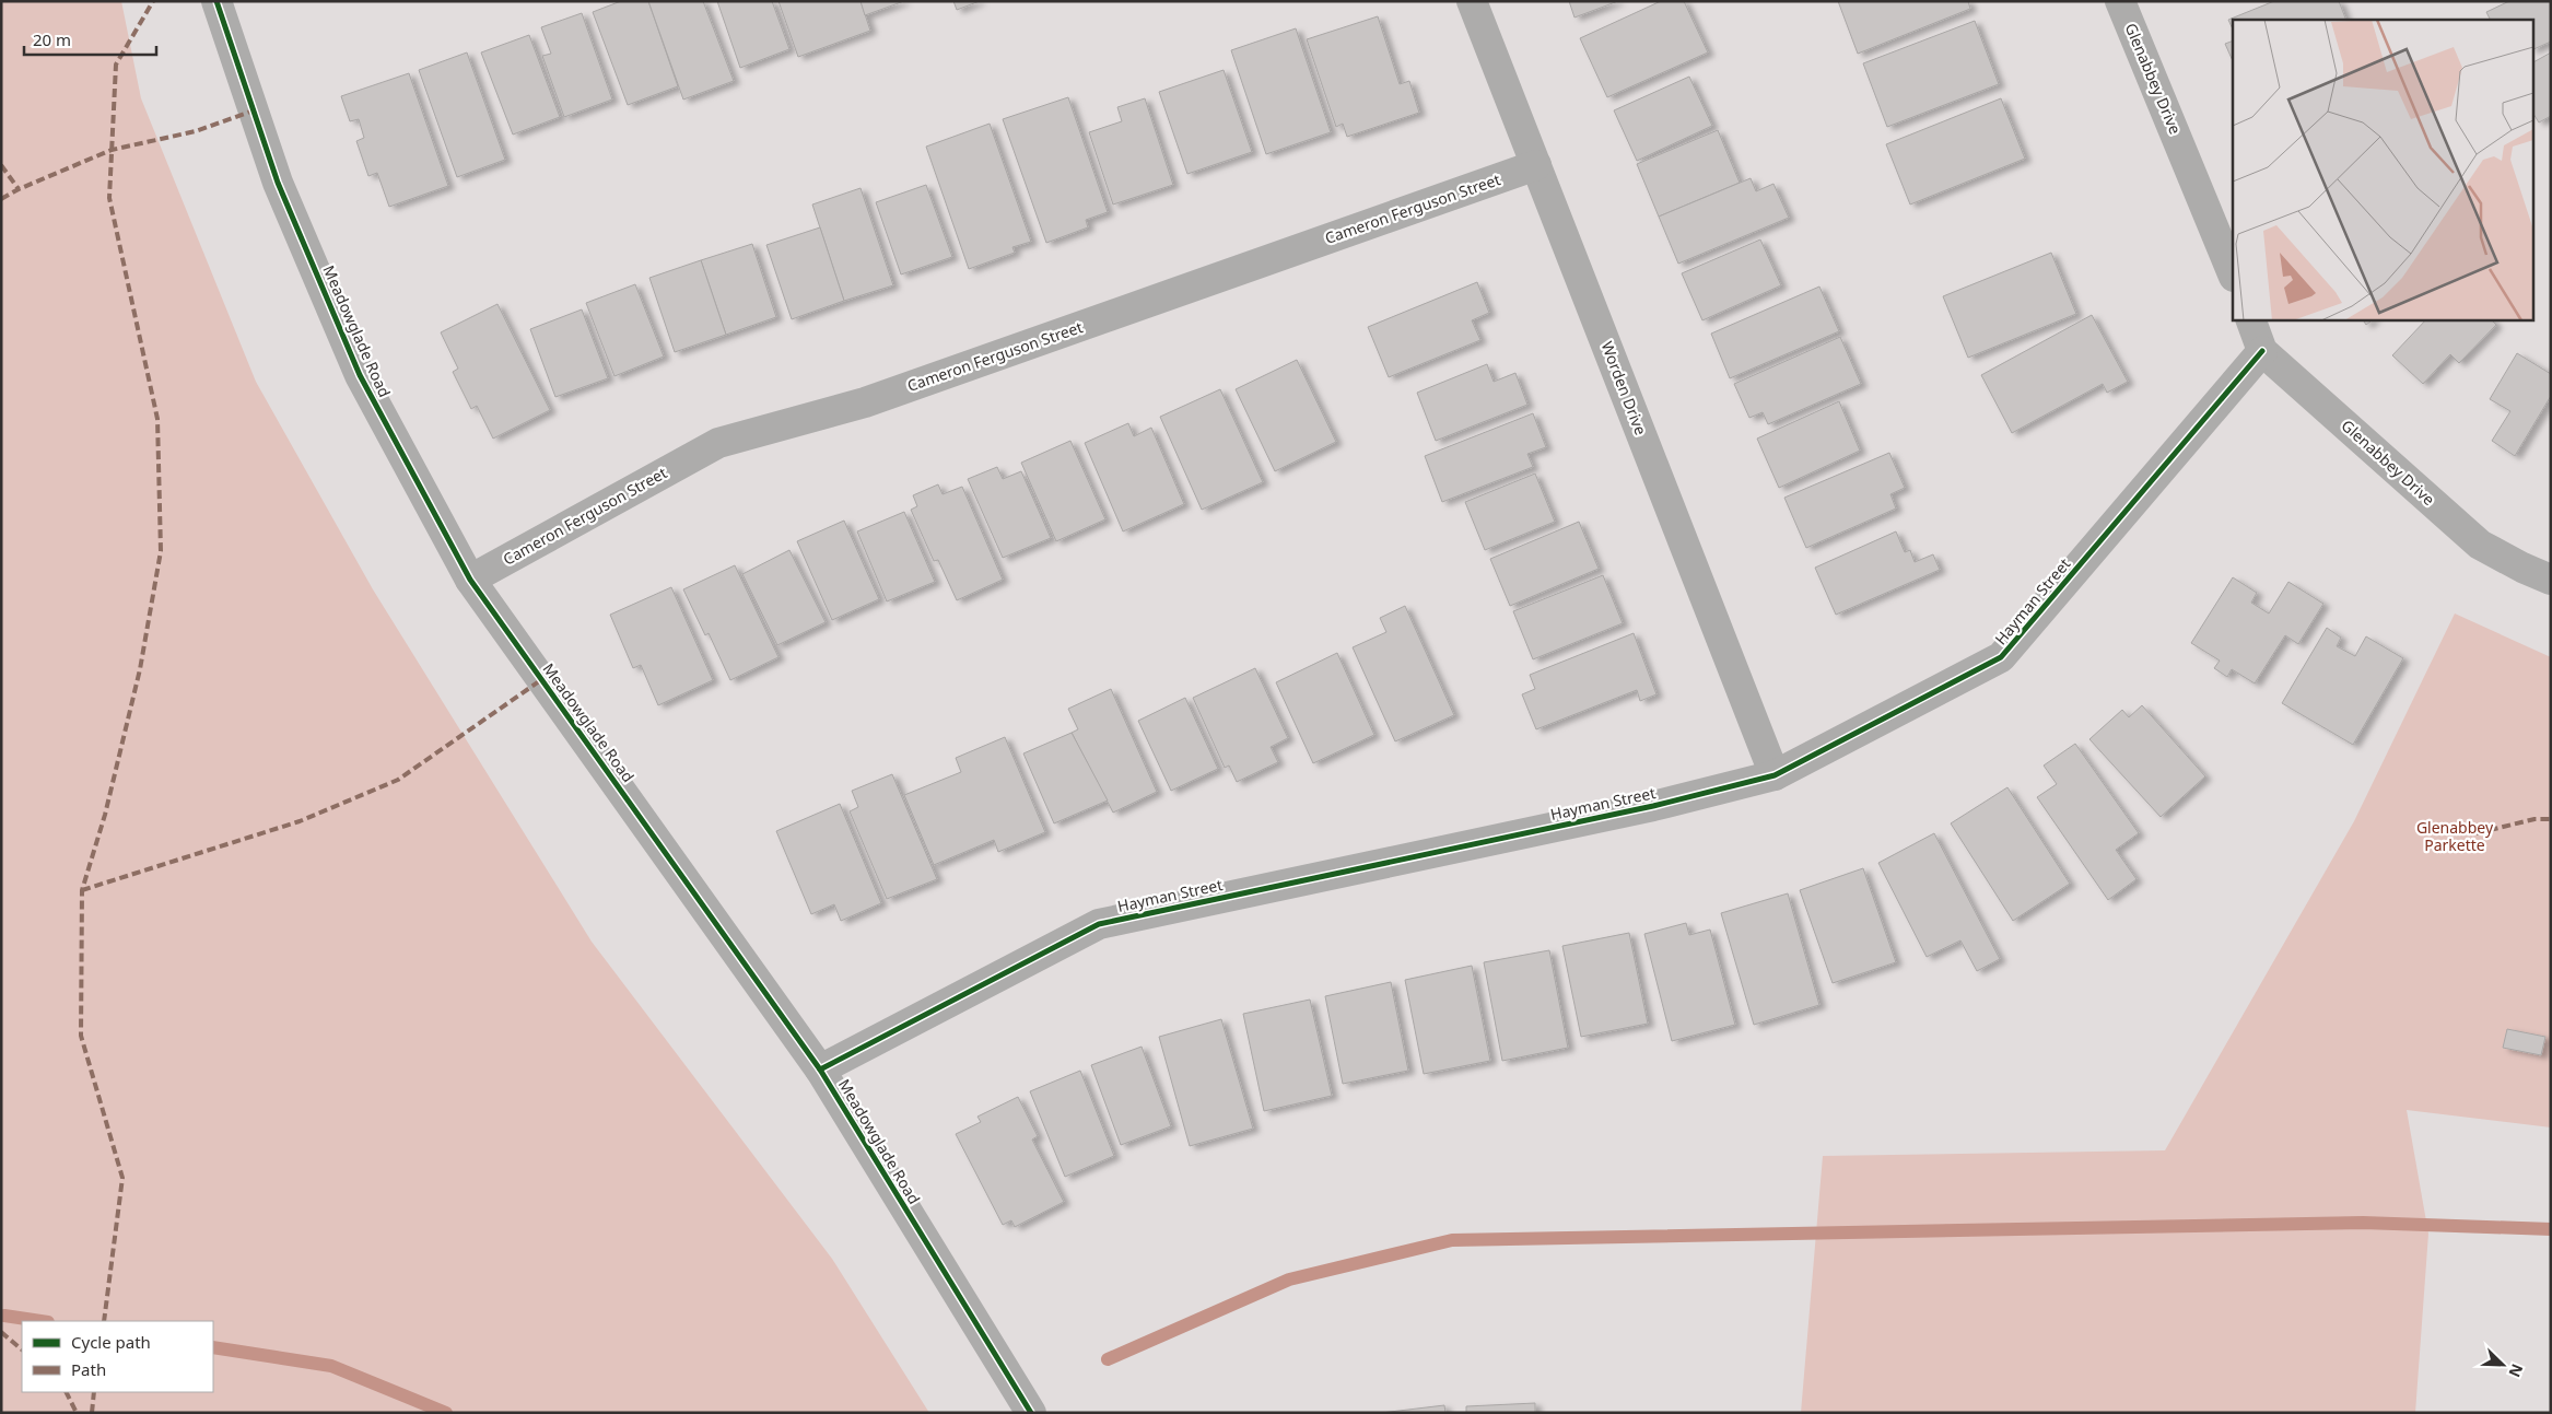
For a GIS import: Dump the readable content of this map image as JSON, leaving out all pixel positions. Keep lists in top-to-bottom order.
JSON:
{
  "streets": {
    "street": [
      "Glenabbey Drive",
      "Cameron Ferguson Street",
      "Meadowglade Road",
      "Worden Drive",
      "Hayman Street"
    ]
  },
  "crossings": [
    ["Glenabbey Drive", "Hayman Street"],
    ["Cameron Ferguson Street", "Meadowglade Road"],
    ["Cameron Ferguson Street", "Worden Drive"],
    ["Meadowglade Road", "Hayman Street"],
    ["Worden Drive", "Hayman Street"]
  ],
  "parks": ["Glenabbey Parkette"],
  "legend": ["Cycle path", "Path"],
  "scale_bar": "20 m",
  "north": "bottom right"
}
